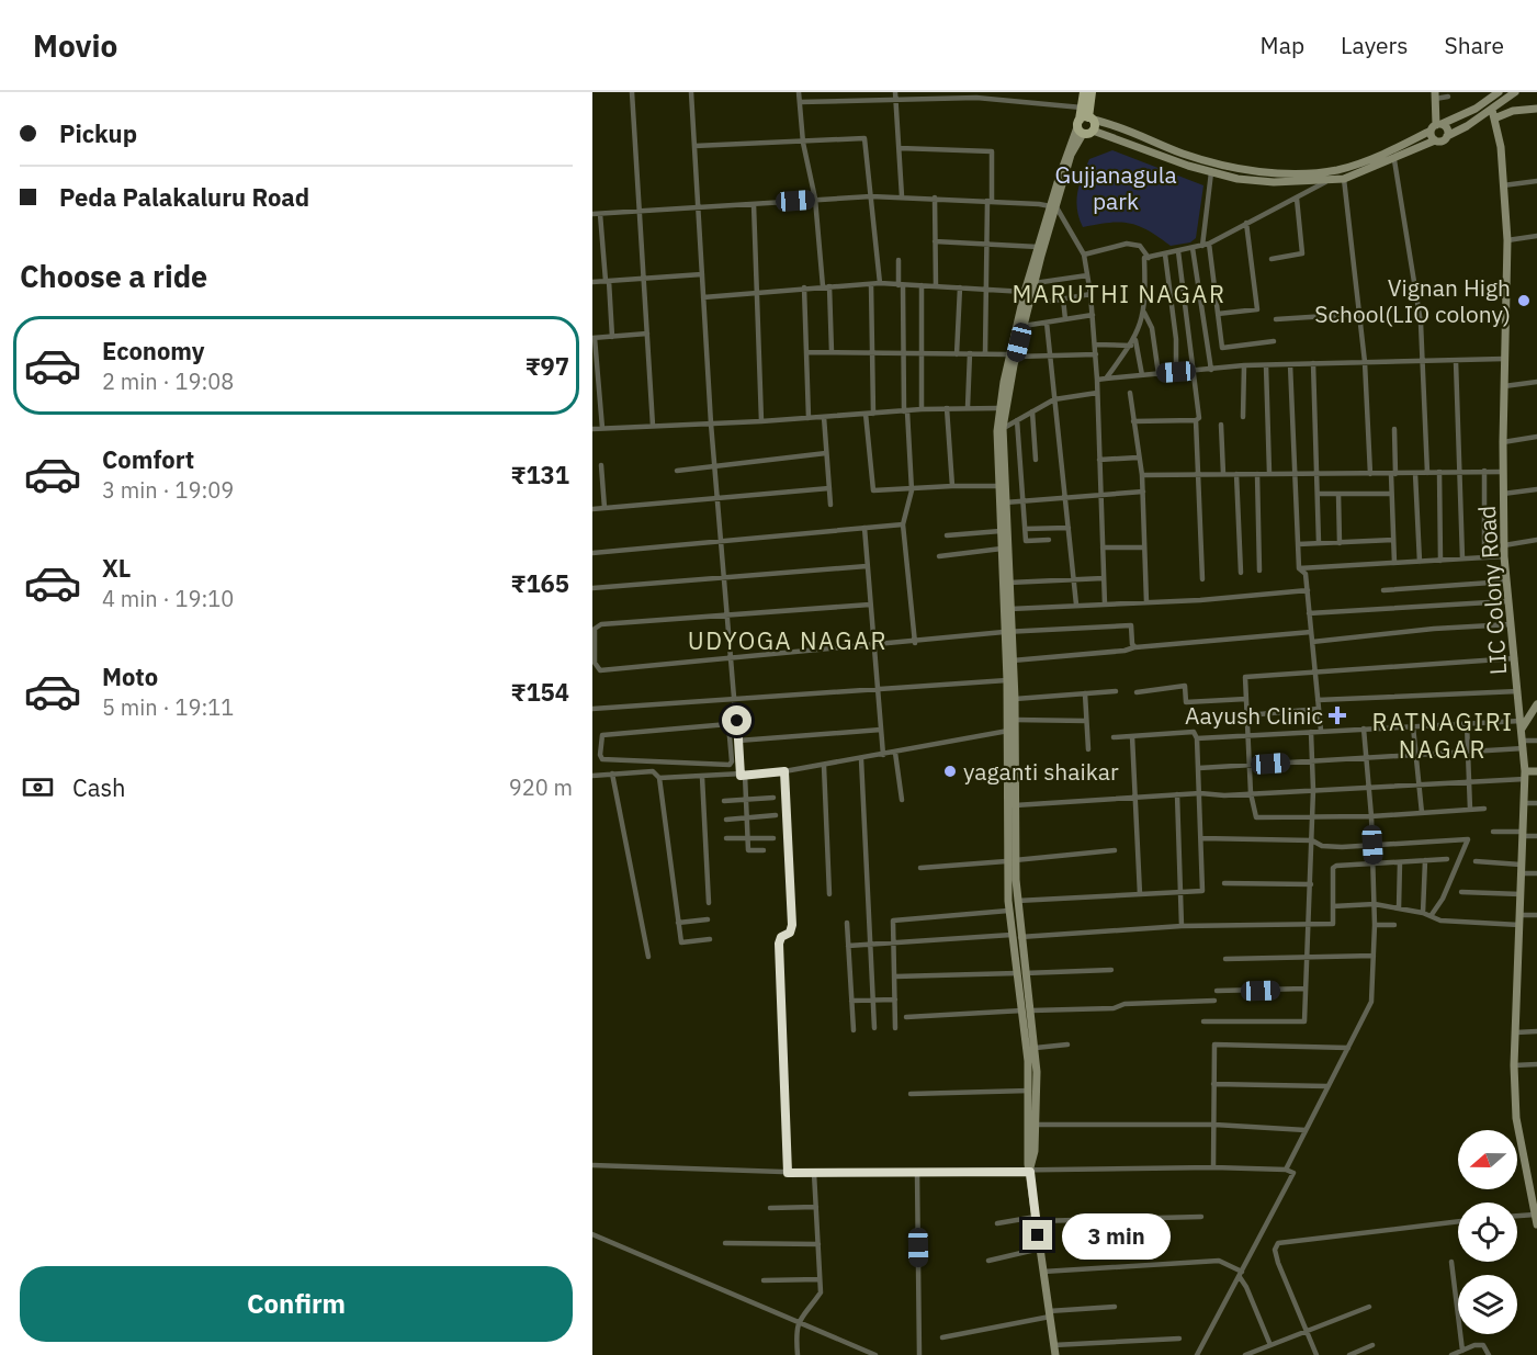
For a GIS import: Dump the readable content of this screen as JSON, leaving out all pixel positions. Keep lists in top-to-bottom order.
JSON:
{
  "streets": {
    "main road": ["LIC Colony Road"]
  },
  "districts": ["MARUTHI NAGAR", "UDYOGA NAGAR", "RATNAGIRI NAGAR"],
  "parks": ["Gujjanagula park"],
  "places": {
    "other": ["Vignan High School(LIO colony)", "yaganti shaikar"],
    "health": ["Aayush Clinic"]
  },
  "north": "left",
  "page": {
    "header": "Movio",
    "nav": ["Map", "Layers", "Share"],
    "banner": ["Pickup", "Peda Palakaluru Road"],
    "heading": "Choose a ride",
    "list": [
      {
        "name": "Economy",
        "note": "2 min · 19:08",
        "value": "₹97"
      },
      {
        "name": "Comfort",
        "note": "3 min · 19:09",
        "value": "₹131"
      },
      {
        "name": "XL",
        "note": "4 min · 19:10",
        "value": "₹165"
      },
      {
        "name": "Moto",
        "note": "5 min · 19:11",
        "value": "₹154"
      }
    ],
    "pay": ["Cash", "920 m"],
    "bubble": "3 min",
    "buttons": "Confirm"
  }
}
